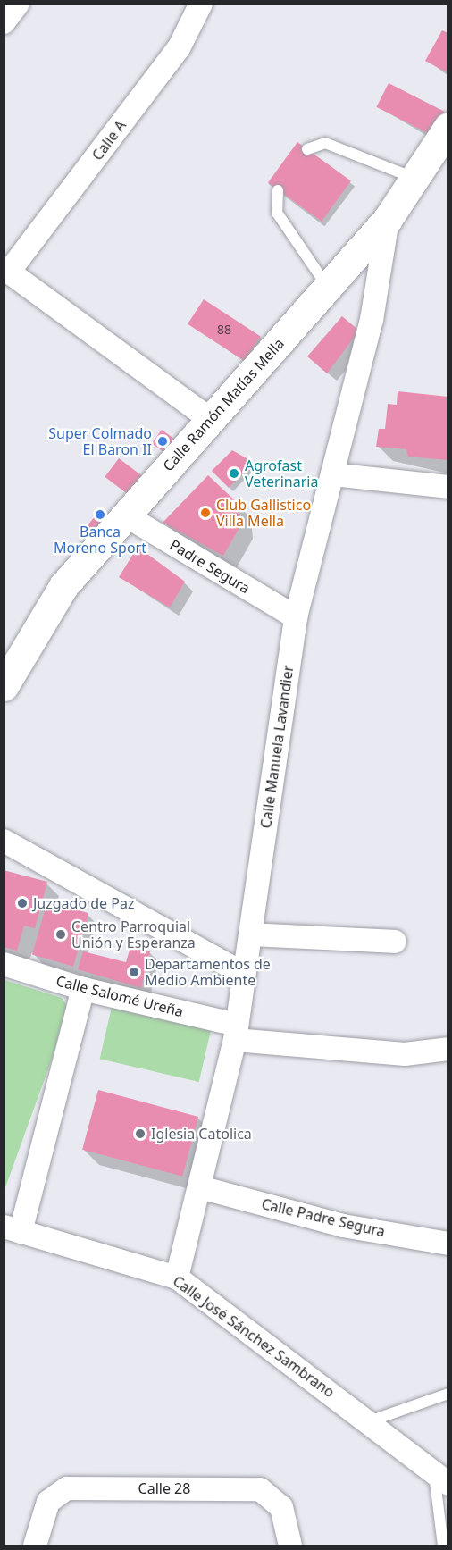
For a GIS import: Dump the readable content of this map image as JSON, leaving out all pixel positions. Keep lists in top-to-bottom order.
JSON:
{
  "streets": {
    "main road": ["Calle Ramón Matías Mella"],
    "street": [
      "Calle A",
      "Padre Segura",
      "Calle Manuela Lavandier",
      "Calle Salomé Ureña",
      "Calle Padre Segura",
      "Calle José Sánchez Sambrano",
      "Calle 28"
    ]
  },
  "crossings": [
    ["Calle Ramón Matías Mella", "Padre Segura"],
    ["Calle Ramón Matías Mella", "Calle Manuela Lavandier"],
    ["Padre Segura", "Calle Manuela Lavandier"],
    ["Calle Manuela Lavandier", "Calle Salomé Ureña"],
    ["Calle Manuela Lavandier", "Calle Padre Segura"],
    ["Calle Manuela Lavandier", "Calle José Sánchez Sambrano"]
  ],
  "places": [
    "Super Colmado El Baron II",
    "Agrofast Veterinaria",
    "Club Gallistico Villa Mella",
    "Banca Moreno Sport",
    "Juzgado de Paz",
    "Centro Parroquial Unión y Esperanza",
    "Departamentos de Medio Ambiente",
    "Iglesia Catolica"
  ],
  "house_numbers": ["88"]
}
